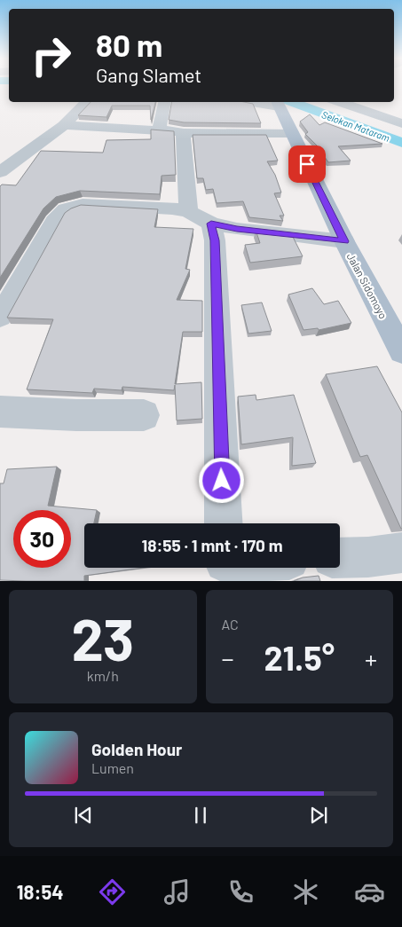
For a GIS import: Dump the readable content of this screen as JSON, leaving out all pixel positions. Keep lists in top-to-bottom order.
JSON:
{
  "streets": {
    "main road": ["Jalan Sidomoyo"]
  },
  "water": ["Selokan Mataram"],
  "page": {
    "turn": ["80 m", "Gang Slamet"],
    "limit": "30",
    "trip": "18:55 · 1 mnt · 170 m",
    "tile": [
      ["23", "km/h"],
      "AC"
    ],
    "heat": ["−", "21.5°", "+"],
    "song": ["Golden Hour", "Lumen"],
    "tabs": "18:54"
  }
}
